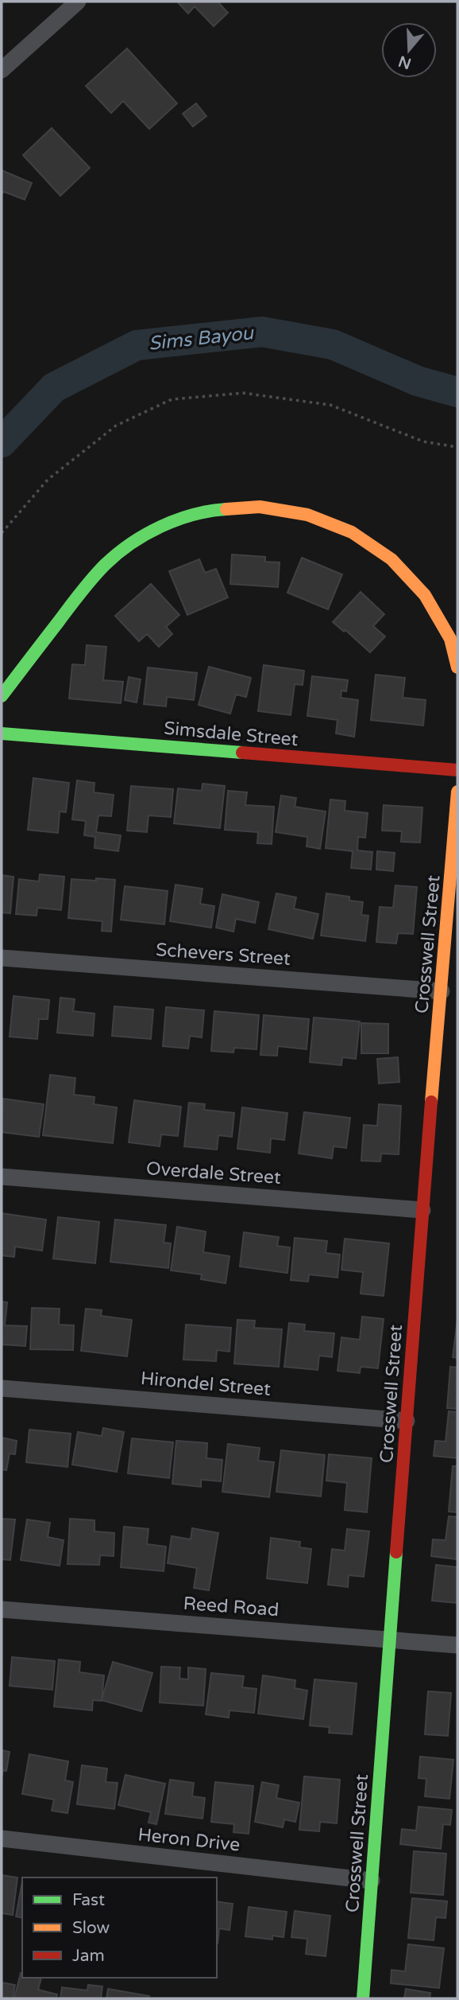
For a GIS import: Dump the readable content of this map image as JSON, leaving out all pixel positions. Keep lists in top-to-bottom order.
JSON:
{
  "streets": {
    "street": [
      "Simsdale Street",
      "Crosswell Street",
      "Schevers Street",
      "Overdale Street",
      "Hirondel Street",
      "Reed Road",
      "Heron Drive"
    ]
  },
  "crossings": [
    ["Crosswell Street", "Schevers Street"],
    ["Crosswell Street", "Overdale Street"],
    ["Crosswell Street", "Hirondel Street"],
    ["Crosswell Street", "Reed Road"],
    ["Crosswell Street", "Heron Drive"]
  ],
  "water": ["Sims Bayou"],
  "legend": ["Fast", "Slow", "Jam"],
  "north": "bottom"
}
